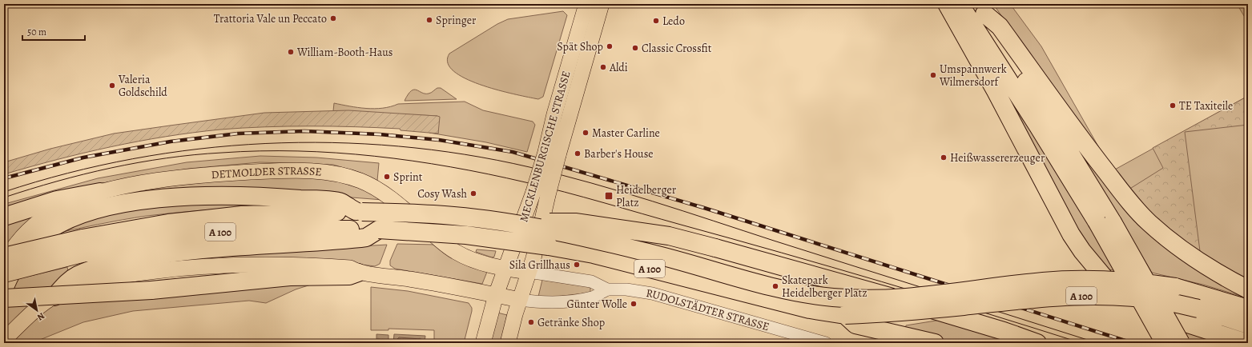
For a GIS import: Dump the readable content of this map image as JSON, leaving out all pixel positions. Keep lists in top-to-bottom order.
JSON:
{
  "streets": {
    "highway": ["A 100"],
    "main road": ["MECKLENBURGISCHE STRASSE", "DETMOLDER STRASSE", "RUDOLSTÄDTER STRASSE"]
  },
  "crossings": [
    ["MECKLENBURGISCHE STRASSE", "DETMOLDER STRASSE"],
    ["MECKLENBURGISCHE STRASSE", "RUDOLSTÄDTER STRASSE"],
    ["DETMOLDER STRASSE", "RUDOLSTÄDTER STRASSE"]
  ],
  "places": {
    "other": [
      "Trattoria Vale un Peccato",
      "Springer",
      "Ledo",
      "Spät Shop",
      "Classic Crossfit",
      "William-Booth-Haus",
      "Aldi",
      "Umspannwerk Wilmersdorf",
      "Valeria Goldschild",
      "TE Taxiteile",
      "Master Carline",
      "Barber's House",
      "Heißwassererzeuger",
      "Sprint",
      "Cosy Wash",
      "Sila Grillhaus",
      "Skatepark Heidelberger Platz",
      "Günter Wolle",
      "Getränke Shop"
    ],
    "transit": ["Heidelberger Platz"]
  },
  "scale_bar": "50 m",
  "north": "bottom right"
}
